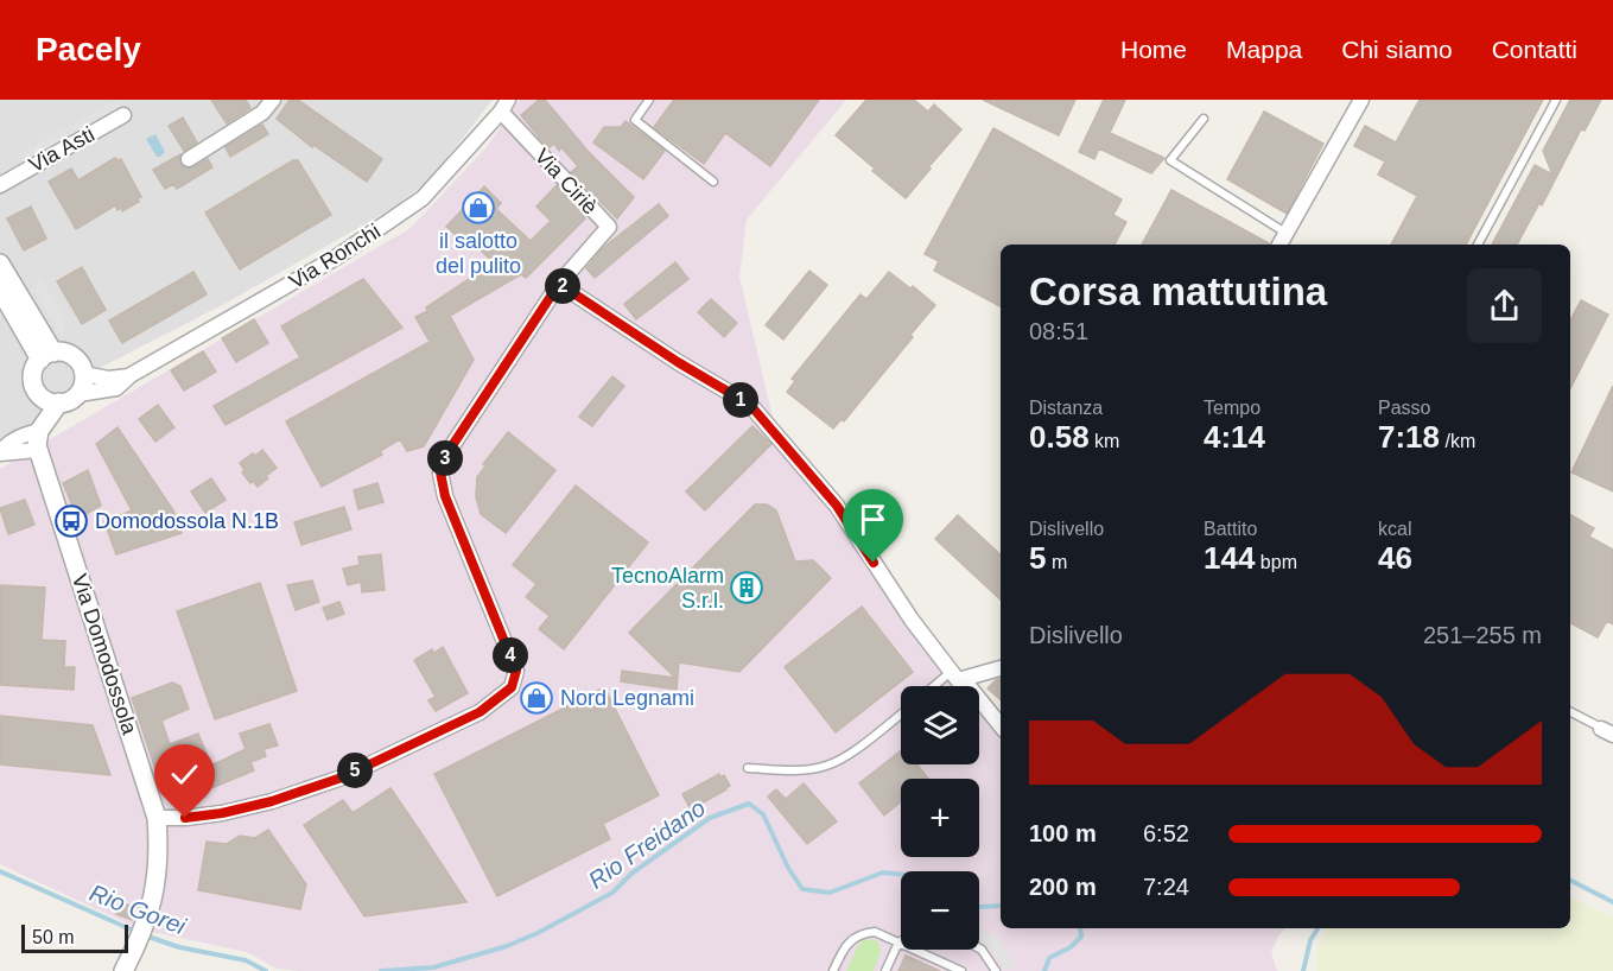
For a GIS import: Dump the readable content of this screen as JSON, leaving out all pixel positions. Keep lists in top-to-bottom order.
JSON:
{
  "streets": {
    "street": [
      "Via Asti",
      "Via Ciriè",
      "Via Ronchi",
      "Via Domodossola"
    ]
  },
  "crossings": [
    ["Via Ciriè", "Via Ronchi"],
    ["Via Ciriè", "Via Domodossola"]
  ],
  "water": ["Rio Freidano", "Rio Gorei"],
  "places": {
    "shop": ["il salotto del pulito", "Nord Legnami"],
    "bus stop": ["Domodossola N.1B"],
    "building": ["TecnoAlarm S.r.l."]
  },
  "scale_bar": "50 m",
  "page": {
    "header": "Pacely",
    "nav": [
      "Home",
      "Mappa",
      "Chi siamo",
      "Contatti"
    ],
    "heading": ["Corsa mattutina", "08:51"],
    "pins": [
      "2",
      "1",
      "3",
      "4",
      "5"
    ],
    "stats": [
      ["Distanza", "0.58 km"],
      ["Tempo", "4:14"],
      ["Passo", "7:18 /km"],
      ["Dislivello", "5 m"],
      ["Battito", "144 bpm"],
      ["kcal", "46"]
    ],
    "chart": ["Dislivello", "251–255 m"],
    "map_buttons": ["+", "−"],
    "list": [
      {
        "name": "100 m",
        "note": "6:52"
      },
      {
        "name": "200 m",
        "note": "7:24"
      }
    ],
    "scale": "50 m"
  }
}
